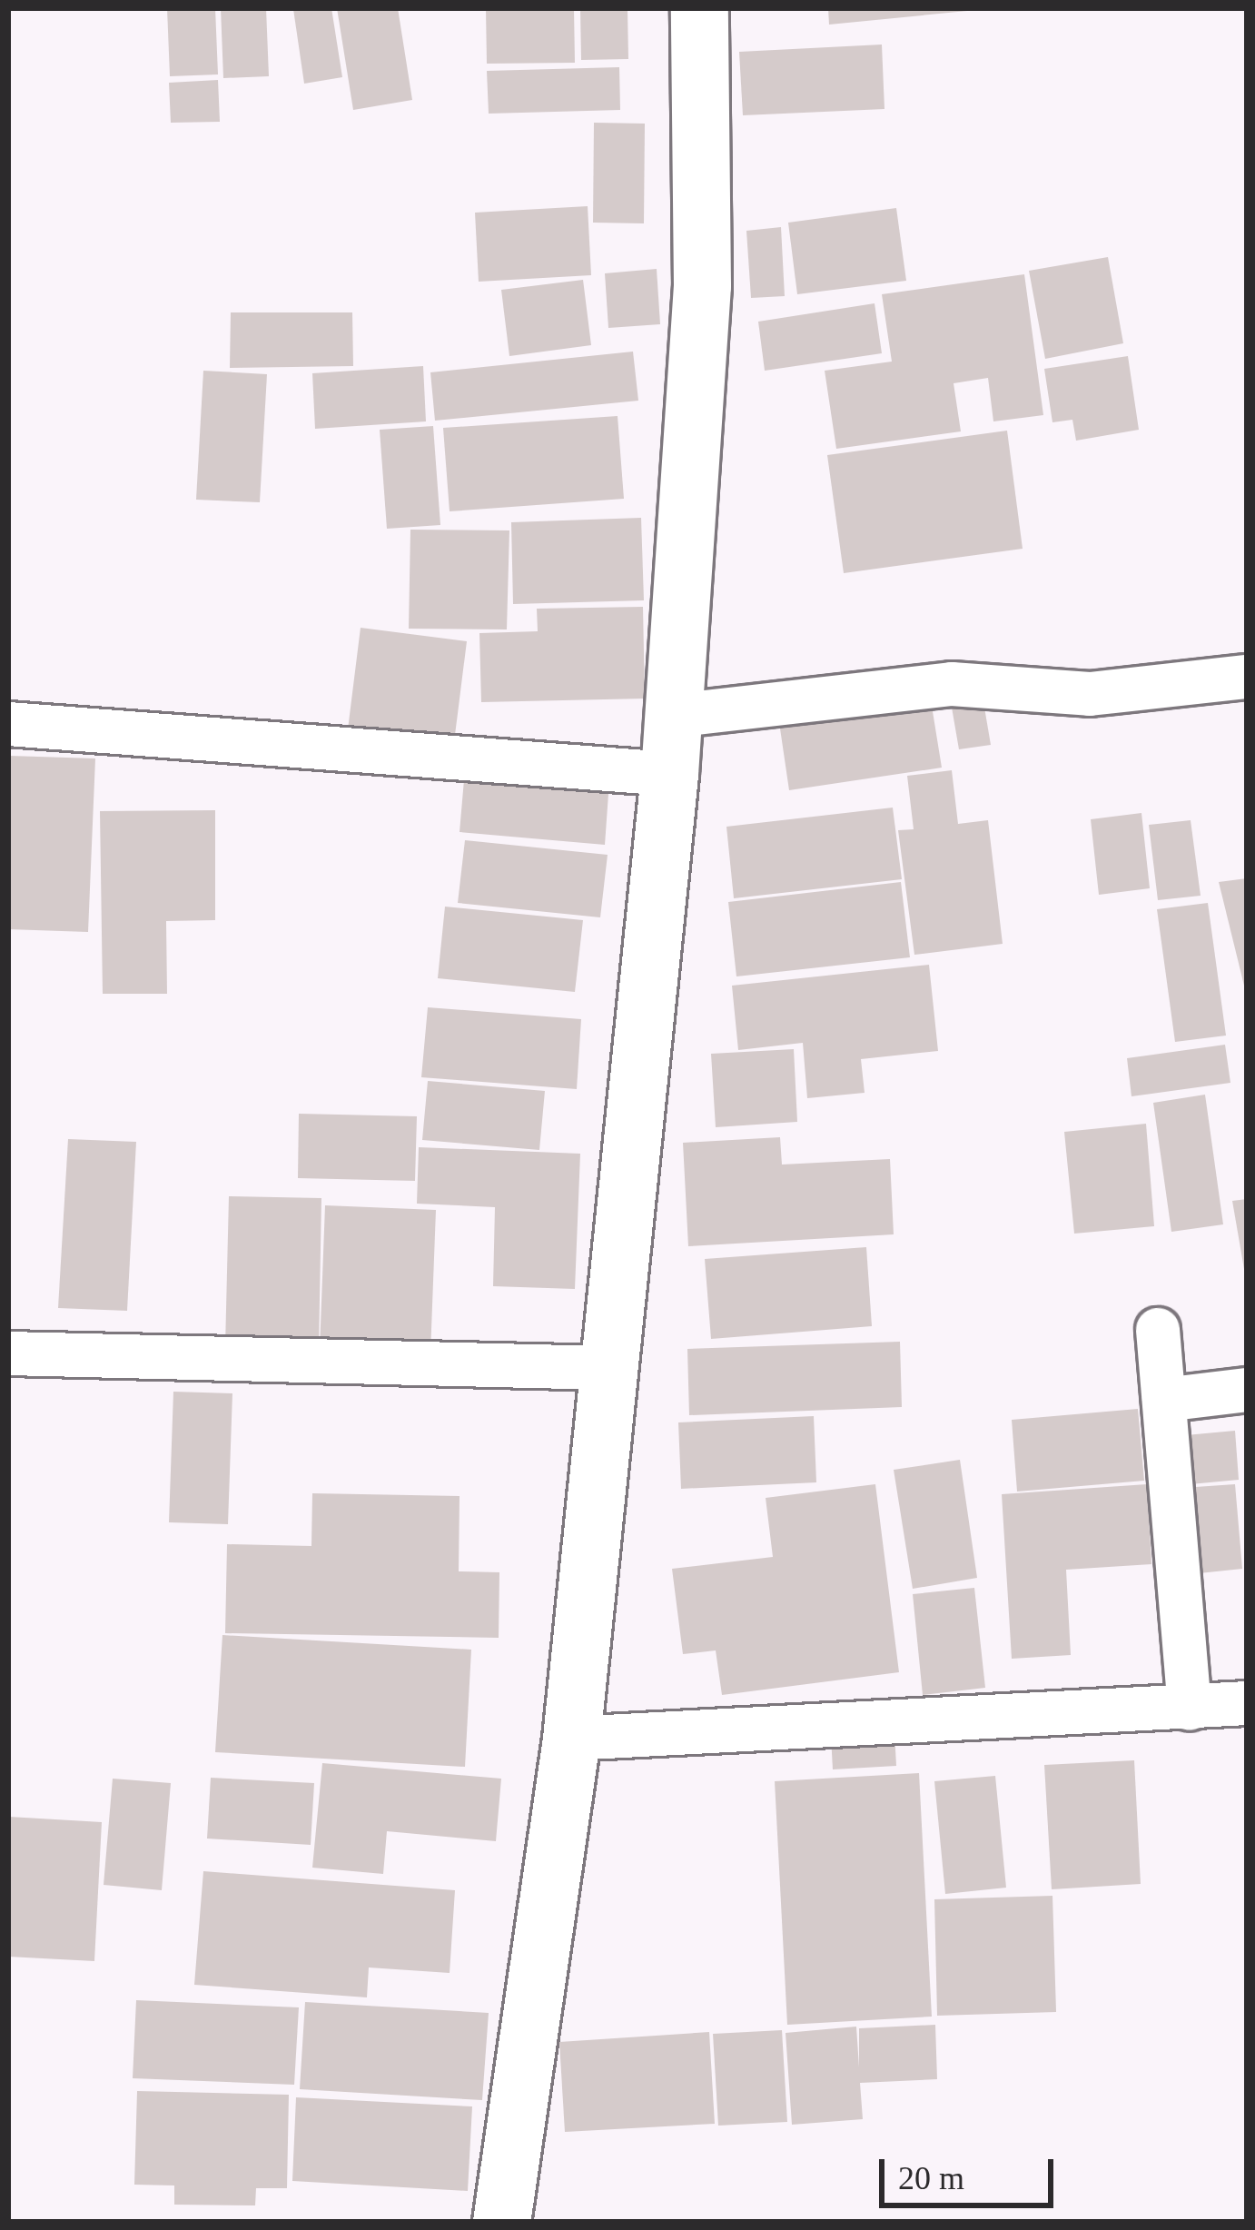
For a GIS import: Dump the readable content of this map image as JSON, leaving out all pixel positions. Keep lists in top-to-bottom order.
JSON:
{
  "scale_bar": "20 m"
}
